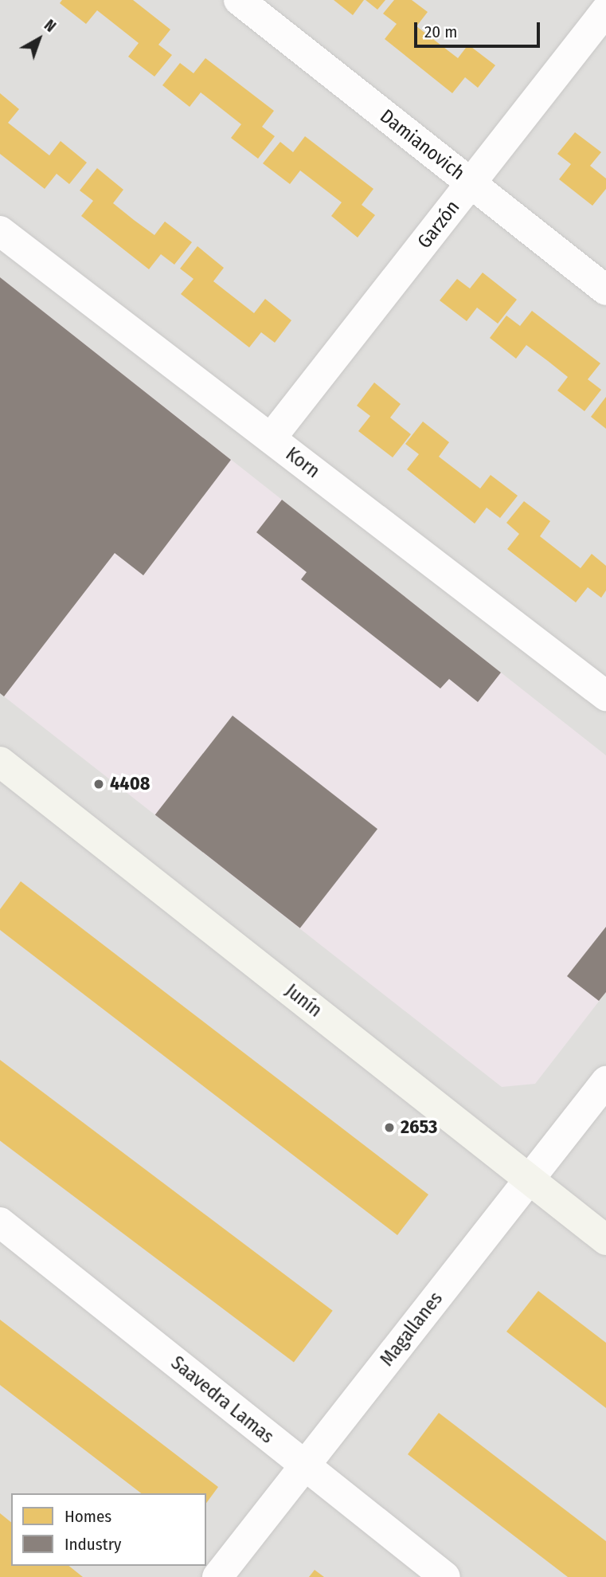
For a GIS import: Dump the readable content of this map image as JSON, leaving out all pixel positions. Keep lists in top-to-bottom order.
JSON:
{
  "streets": {
    "main road": ["Junín"],
    "street": [
      "Damianovich",
      "Garzón",
      "Korn",
      "Magallanes",
      "Saavedra Lamas"
    ]
  },
  "crossings": [
    ["Damianovich", "Garzón"],
    ["Garzón", "Korn"],
    ["Junín", "Magallanes"],
    ["Magallanes", "Saavedra Lamas"]
  ],
  "places": ["4408", "2653"],
  "legend": ["Homes", "Industry"],
  "scale_bar": "20 m",
  "north": "top right"
}
